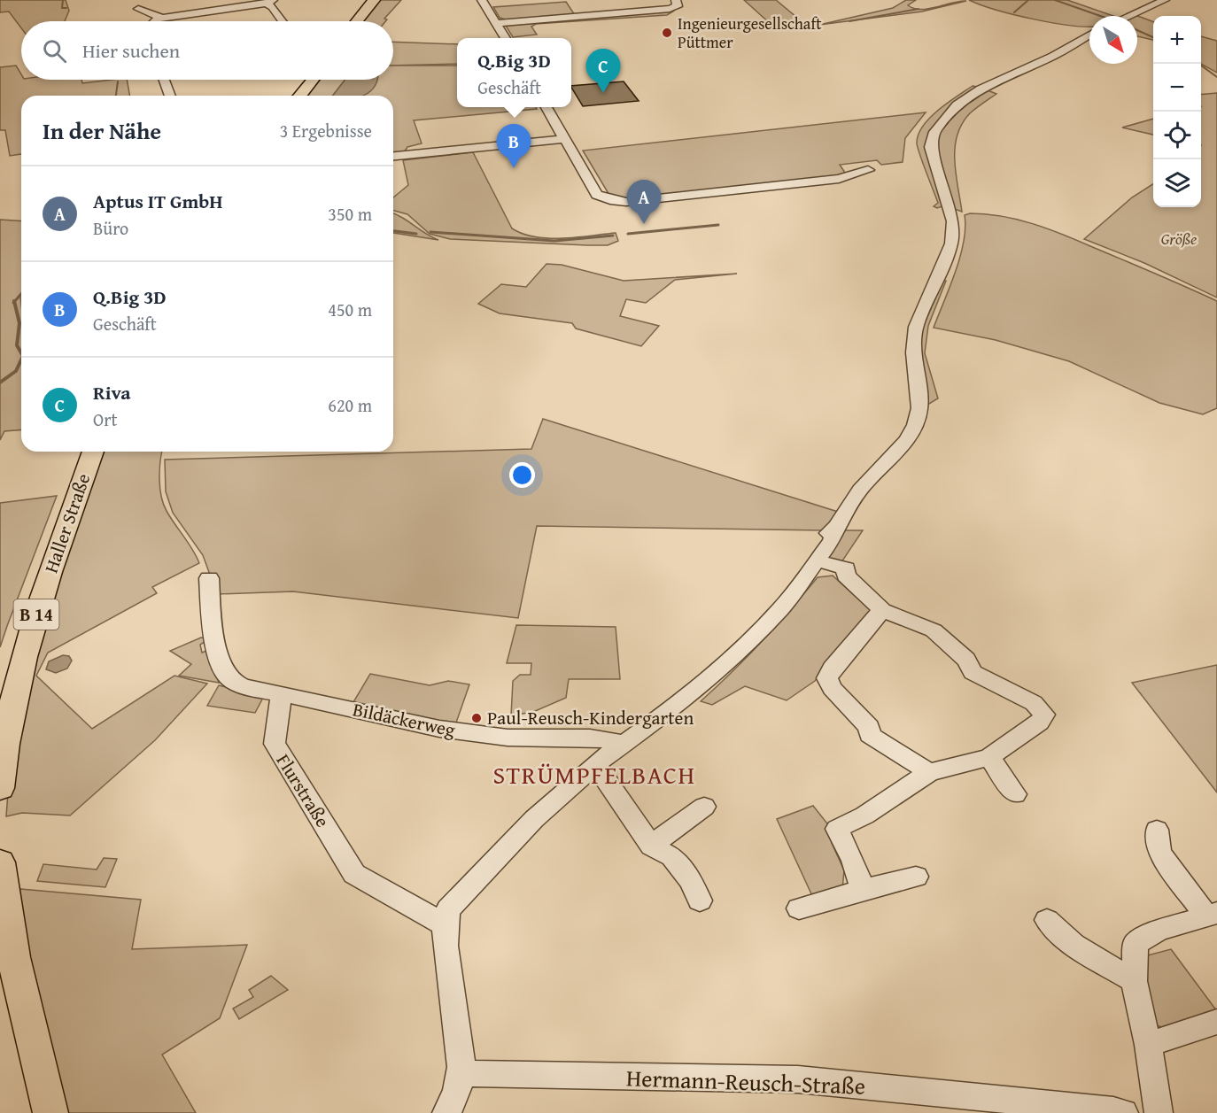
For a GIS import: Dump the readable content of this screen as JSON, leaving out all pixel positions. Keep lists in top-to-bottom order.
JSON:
{
  "streets": {
    "main road": ["Haller Straße", "B 14"],
    "street": ["Bildäckerweg", "Flurstraße", "Hermann-Reusch-Straße"]
  },
  "crossings": [
    ["Bildäckerweg", "Flurstraße"]
  ],
  "districts": ["STRÜMPFELBACH"],
  "parks": ["Größe"],
  "places": ["Ingenieurgesellschaft Püttmer", "Paul-Reusch-Kindergarten"],
  "north": "bottom right",
  "page": {
    "map_buttons": ["+", "−"],
    "search": "Hier suchen",
    "popup": ["Q.Big 3D", "Geschäft"],
    "pins": ["C", "B", "A"],
    "heading": ["In der Nähe", "3 Ergebnisse"],
    "list": [
      {
        "mark": "A",
        "name": "Aptus IT GmbH",
        "note": "Büro",
        "value": "350 m"
      },
      {
        "mark": "B",
        "name": "Q.Big 3D",
        "note": "Geschäft",
        "value": "450 m"
      },
      {
        "mark": "C",
        "name": "Riva",
        "note": "Ort",
        "value": "620 m"
      }
    ]
  }
}
